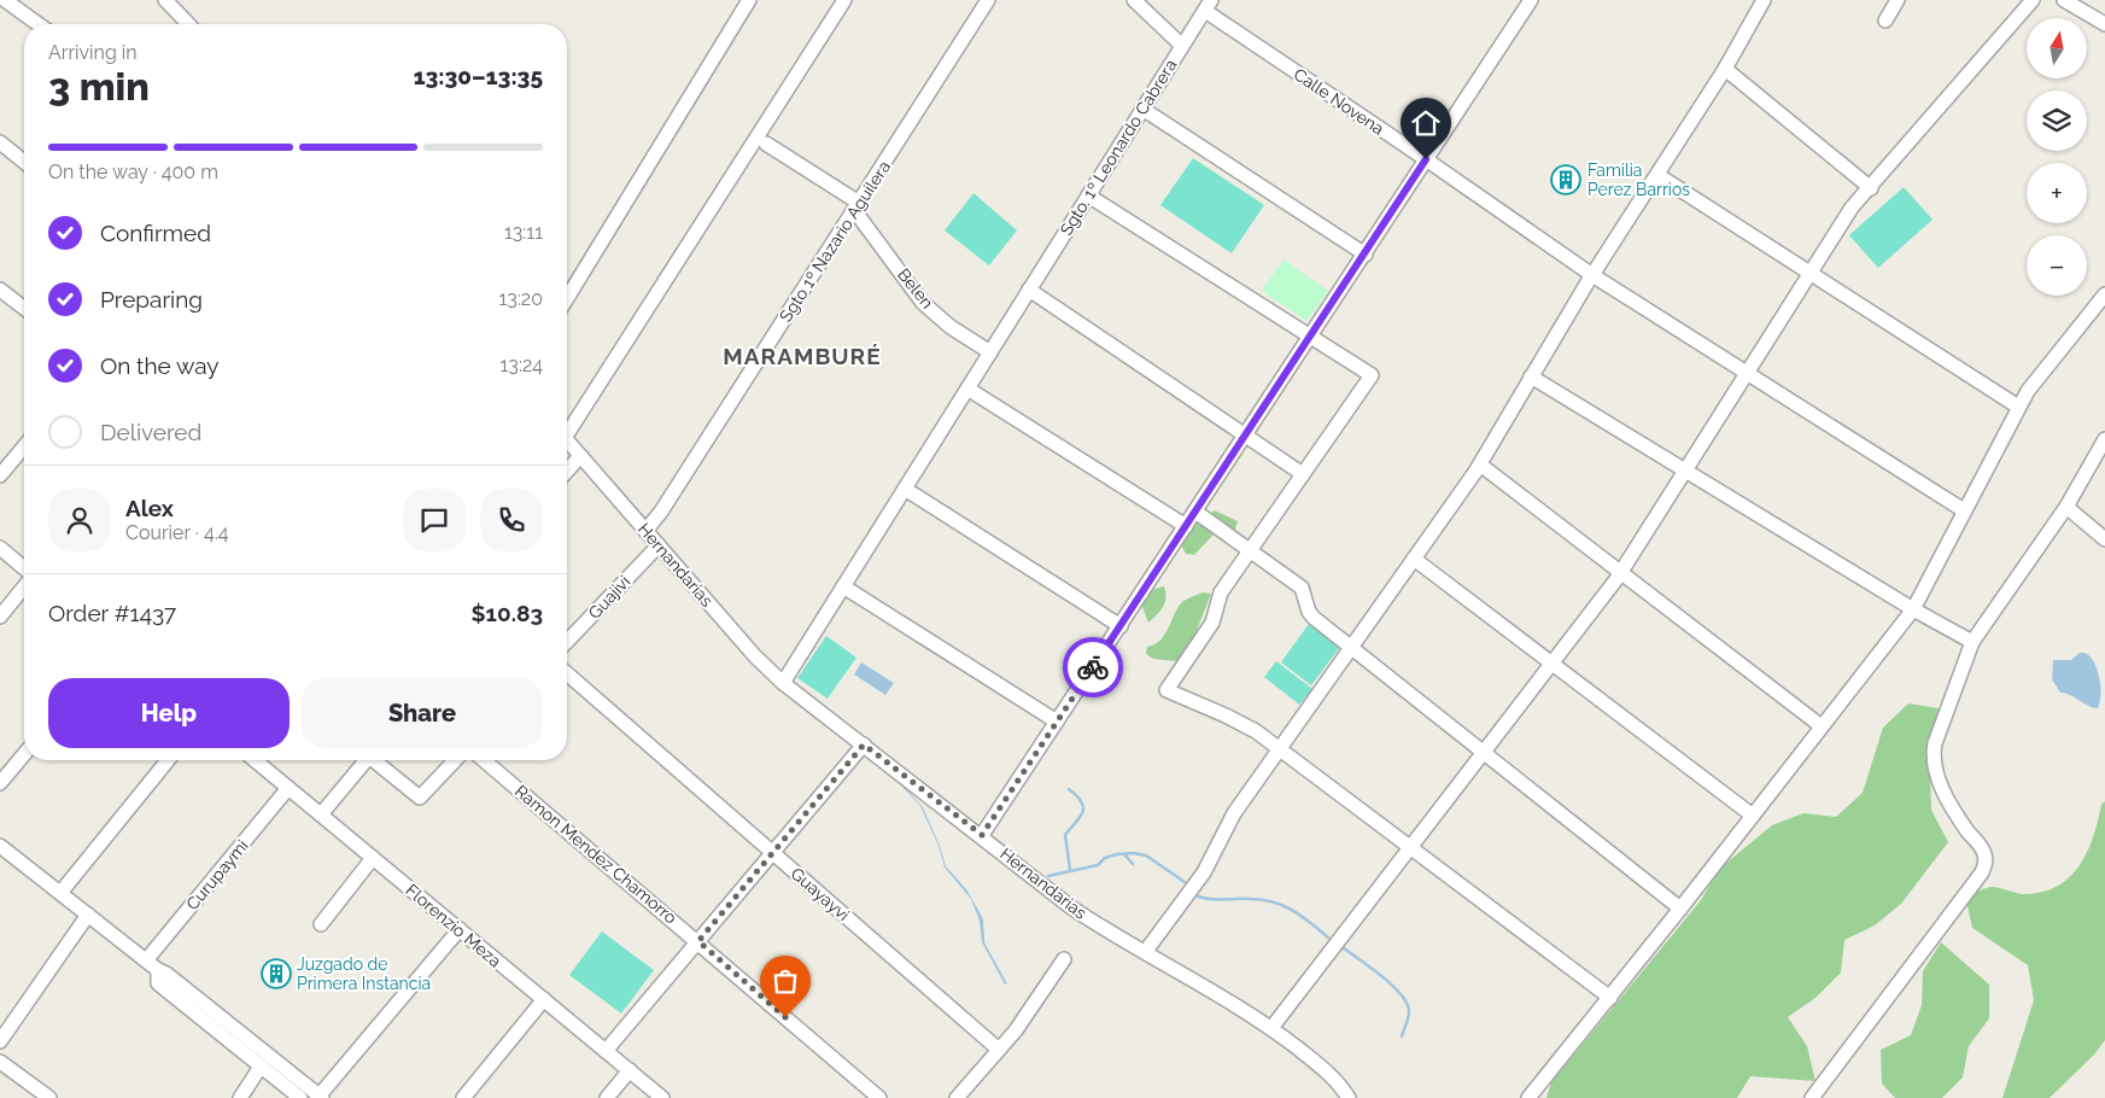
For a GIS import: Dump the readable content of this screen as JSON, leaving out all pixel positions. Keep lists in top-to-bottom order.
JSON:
{
  "streets": {
    "street": [
      "Calle Novena",
      "Sgto. 1º Leonardo Cabrera",
      "Sgto 1º Nazario Aguilera",
      "Belen",
      "Hernandarias",
      "Guajivi",
      "Ramon Mendez Chamorro",
      "Curupaymi",
      "Guayayvi",
      "Florenzio Meza"
    ]
  },
  "crossings": [
    ["Calle Novena", "Sgto. 1º Leonardo Cabrera"],
    ["Sgto. 1º Leonardo Cabrera", "Belen"],
    ["Sgto. 1º Leonardo Cabrera", "Hernandarias"],
    ["Sgto 1º Nazario Aguilera", "Belen"],
    ["Sgto 1º Nazario Aguilera", "Hernandarias"],
    ["Hernandarias", "Guajivi"],
    ["Curupaymi", "Florenzio Meza"]
  ],
  "districts": ["MARAMBURÉ"],
  "places": {
    "building": ["Familia Perez Barrios", "Juzgado de Primera Instancia"]
  },
  "north": "top",
  "page": {
    "map_buttons": ["+", "−"],
    "heading": ["3 min", "Arriving in", "13:30–13:35"],
    "panel": [
      "Alex",
      "Courier · 4.4",
      "Order #1437",
      "$10.83"
    ],
    "bar": "On the way · 400 m",
    "list": [
      ["Confirmed", "13:11"],
      ["Preparing", "13:20"],
      ["On the way", "13:24"],
      "Delivered"
    ],
    "buttons": ["Help", "Share"]
  }
}
